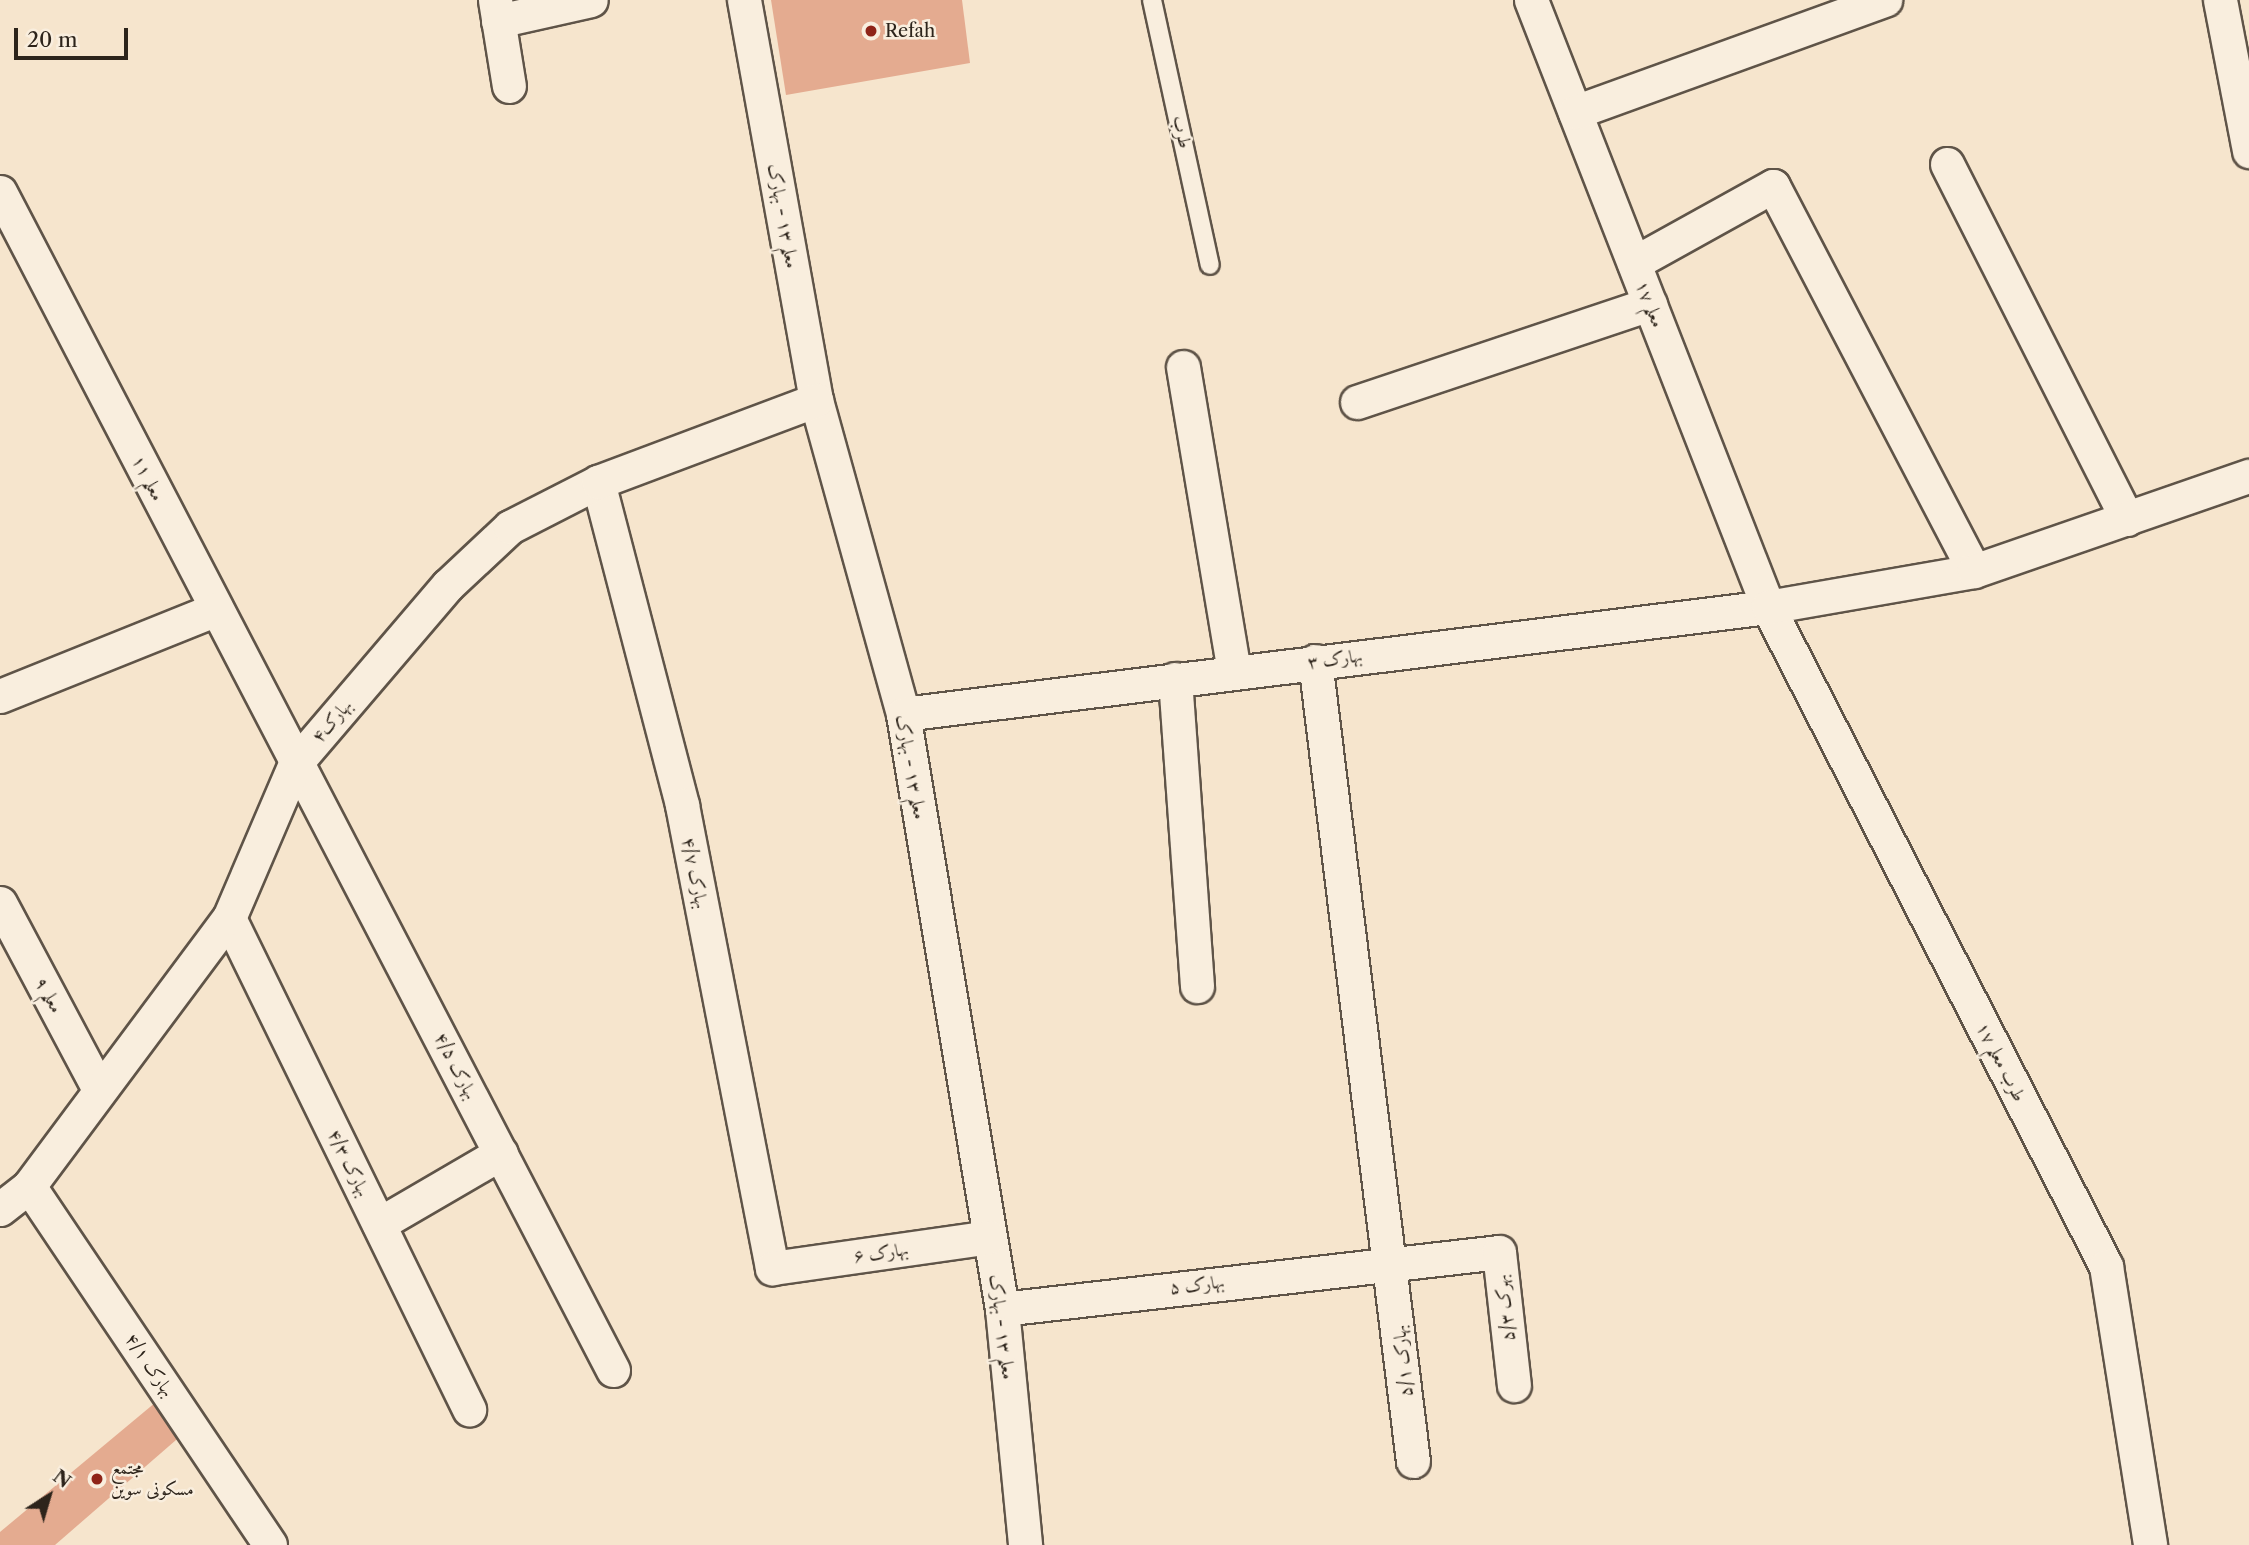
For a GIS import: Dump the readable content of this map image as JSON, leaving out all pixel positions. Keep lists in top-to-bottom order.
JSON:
{
  "streets": {
    "street": [
      "معلم ۱۳ - بهارک",
      "معلم ۱۷",
      "معلم ۱۱",
      "بهارک ۳",
      "بهارک۴",
      "بهارک ۴/۷",
      "معلم ۹",
      "طرب معلم ۱۷",
      "بهارک ۴/۵",
      "بهارک ۴/۳",
      "بهارک ۶",
      "بهارک ۵",
      "بهرک ۵/۳",
      "بهارک ۵/۱",
      "بهارک ۴/۱"
    ],
    "lane": ["طرب"]
  },
  "crossings": [
    ["معلم ۱۳ - بهارک", "بهارک ۳"],
    ["معلم ۱۳ - بهارک", "بهارک۴"],
    ["معلم ۱۳ - بهارک", "بهارک ۶"],
    ["معلم ۱۳ - بهارک", "بهارک ۵"],
    ["معلم ۱۷", "بهارک ۳"],
    ["معلم ۱۷", "طرب معلم ۱۷"],
    ["معلم ۱۱", "بهارک۴"],
    ["معلم ۱۱", "بهارک ۴/۵"],
    ["بهارک ۳", "طرب معلم ۱۷"],
    ["بهارک ۳", "بهارک ۵/۱"],
    ["بهارک۴", "بهارک ۴/۷"],
    ["بهارک۴", "معلم ۹"],
    ["بهارک۴", "بهارک ۴/۵"],
    ["بهارک۴", "بهارک ۴/۳"],
    ["بهارک۴", "بهارک ۴/۱"],
    ["بهارک ۴/۷", "بهارک ۶"],
    ["بهارک ۵", "بهرک ۵/۳"],
    ["بهارک ۵", "بهارک ۵/۱"],
    ["بهرک ۵/۳", "بهارک ۵/۱"]
  ],
  "places": ["Refah", "مجتمع مسکونی سوین"],
  "scale_bar": "20 m",
  "north": "top right"
}
